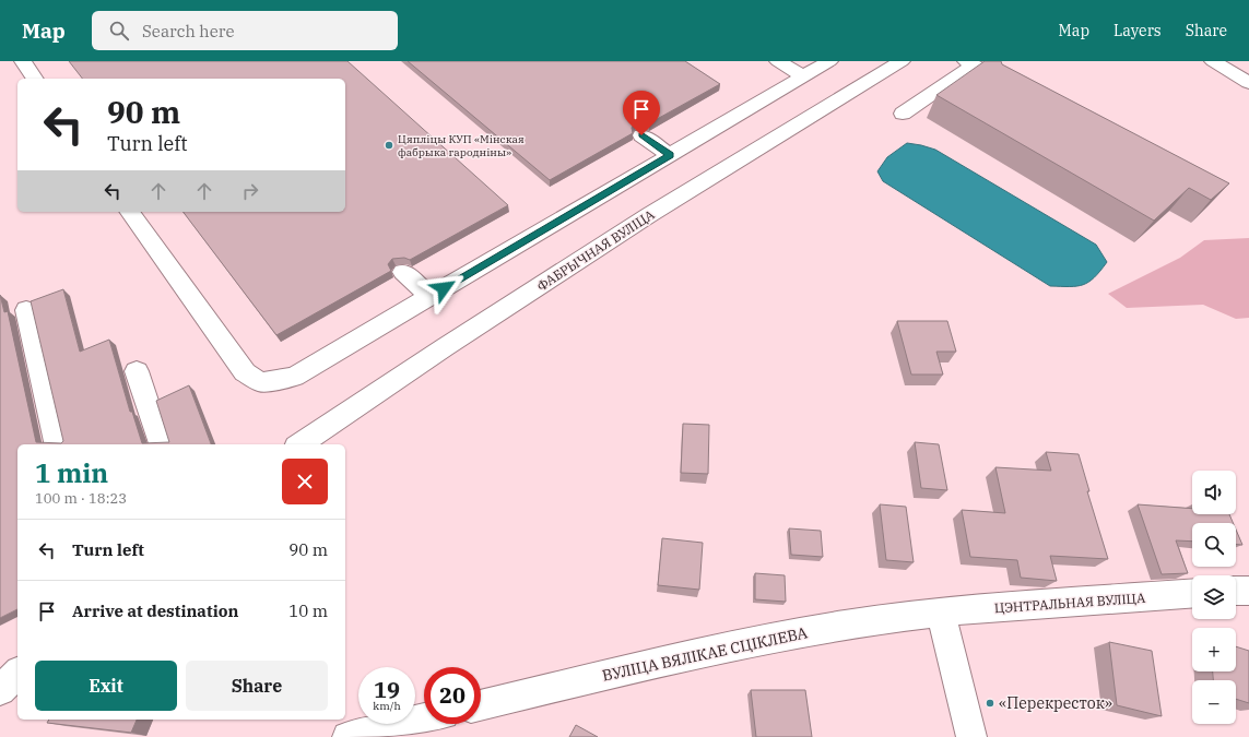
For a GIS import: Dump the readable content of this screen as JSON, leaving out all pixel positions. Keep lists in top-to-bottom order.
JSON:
{
  "streets": {
    "street": ["ФАБРЫЧНАЯ ВУЛІЦА", "ЦЭНТРАЛЬНАЯ ВУЛІЦА", "ВУЛІЦА ВЯЛІКАЕ СЦІКЛЕВА"]
  },
  "crossings": [
    ["ЦЭНТРАЛЬНАЯ ВУЛІЦА", "ВУЛІЦА ВЯЛІКАЕ СЦІКЛЕВА"]
  ],
  "places": ["Цяпліцы КУП «Мінская фабрыка гародніны»", "«Перекресток»"],
  "page": {
    "header": "Map",
    "search": "Search here",
    "nav": ["Map", "Layers", "Share"],
    "turn": ["90 m", "Turn left"],
    "heading": ["1 min", "100 m · 18:23"],
    "map_buttons": ["+", "−"],
    "list": [
      {
        "name": "Turn left",
        "value": "90 m"
      },
      {
        "name": "Arrive at destination",
        "value": "10 m"
      }
    ],
    "buttons": ["Exit", "Share"],
    "speed": "19 km/h",
    "limit": "20"
  }
}
